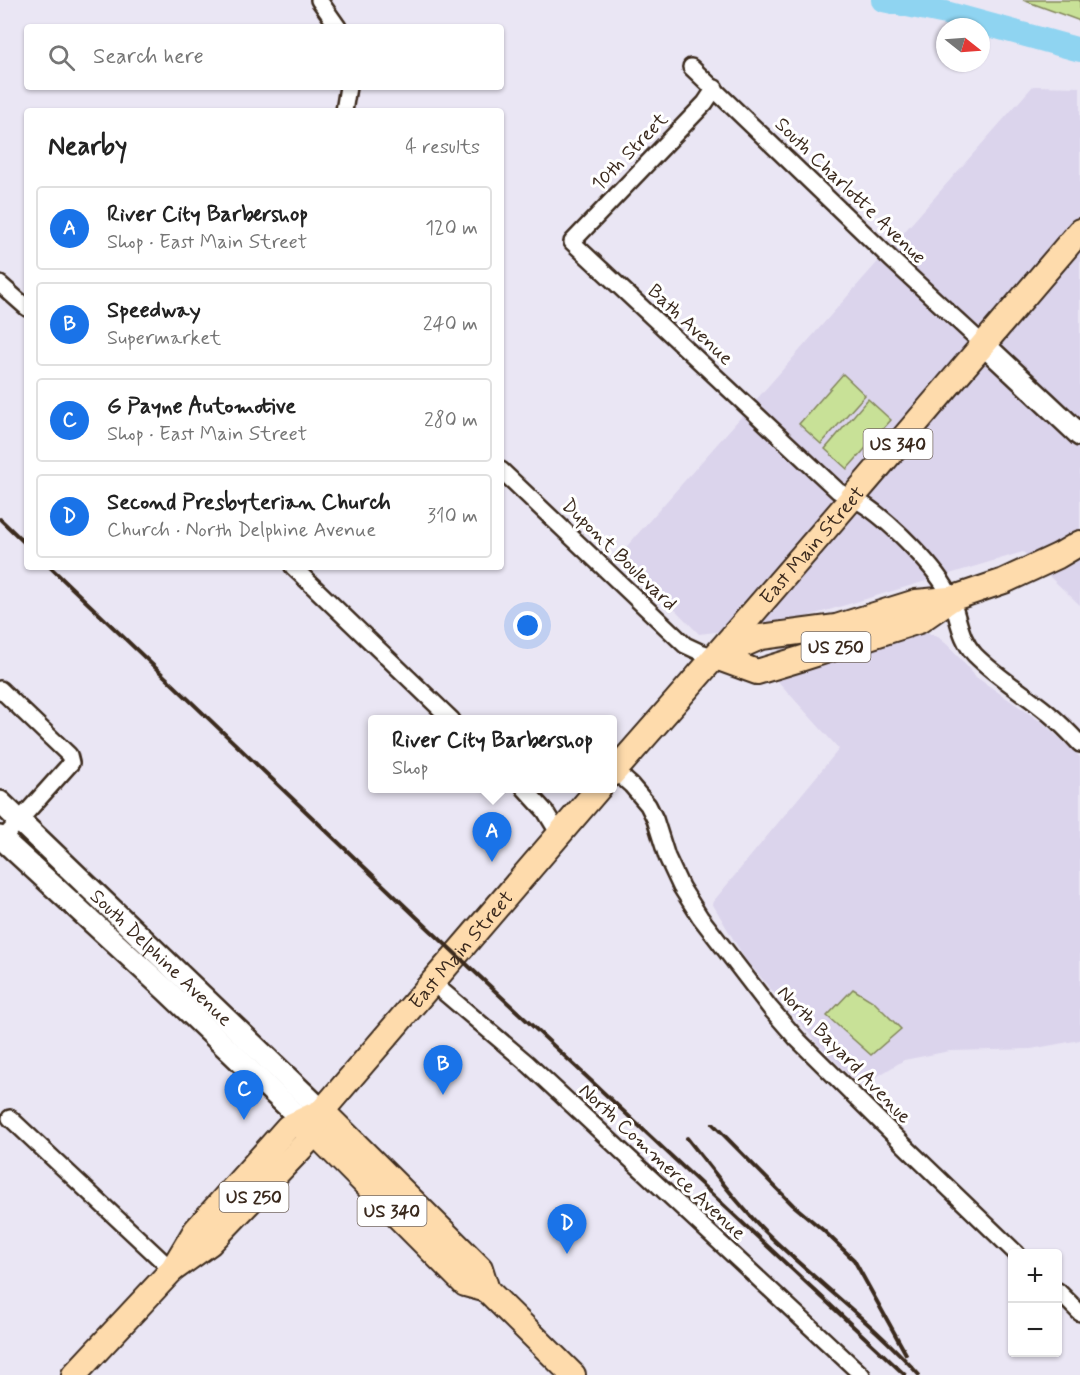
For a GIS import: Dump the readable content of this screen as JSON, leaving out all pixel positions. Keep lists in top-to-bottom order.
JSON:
{
  "streets": {
    "main road": [
      "US 340",
      "East Main Street",
      "US 250",
      "South Delphine Avenue"
    ],
    "street": [
      "10th Street",
      "South Charlotte Avenue",
      "Bath Avenue",
      "Dupont Boulevard",
      "North Bayard Avenue",
      "North Commerce Avenue"
    ]
  },
  "crossings": [
    ["10th Street", "South Charlotte Avenue"],
    ["10th Street", "Bath Avenue"],
    ["South Charlotte Avenue", "East Main Street"],
    ["Bath Avenue", "East Main Street"],
    ["Bath Avenue", "US 250"],
    ["US 340", "East Main Street"],
    ["US 340", "South Delphine Avenue"],
    ["East Main Street", "Dupont Boulevard"],
    ["East Main Street", "US 250"],
    ["East Main Street", "South Delphine Avenue"],
    ["East Main Street", "North Commerce Avenue"],
    ["Dupont Boulevard", "US 250"]
  ],
  "north": "right",
  "page": {
    "search": "Search here",
    "heading": ["Nearby", "4 results"],
    "list": [
      {
        "mark": "A",
        "name": "River City Barbershop",
        "note": "Shop · East Main Street",
        "value": "120 m"
      },
      {
        "mark": "B",
        "name": "Speedway",
        "note": "Supermarket",
        "value": "240 m"
      },
      {
        "mark": "C",
        "name": "G Payne Automotive",
        "note": "Shop · East Main Street",
        "value": "280 m"
      },
      {
        "mark": "D",
        "name": "Second Presbyterian Church",
        "note": "Church · North Delphine Avenue",
        "value": "310 m"
      }
    ],
    "popup": ["River City Barbershop", "Shop"],
    "pins": [
      "A",
      "B",
      "C",
      "D"
    ],
    "map_buttons": ["+", "−"]
  }
}
